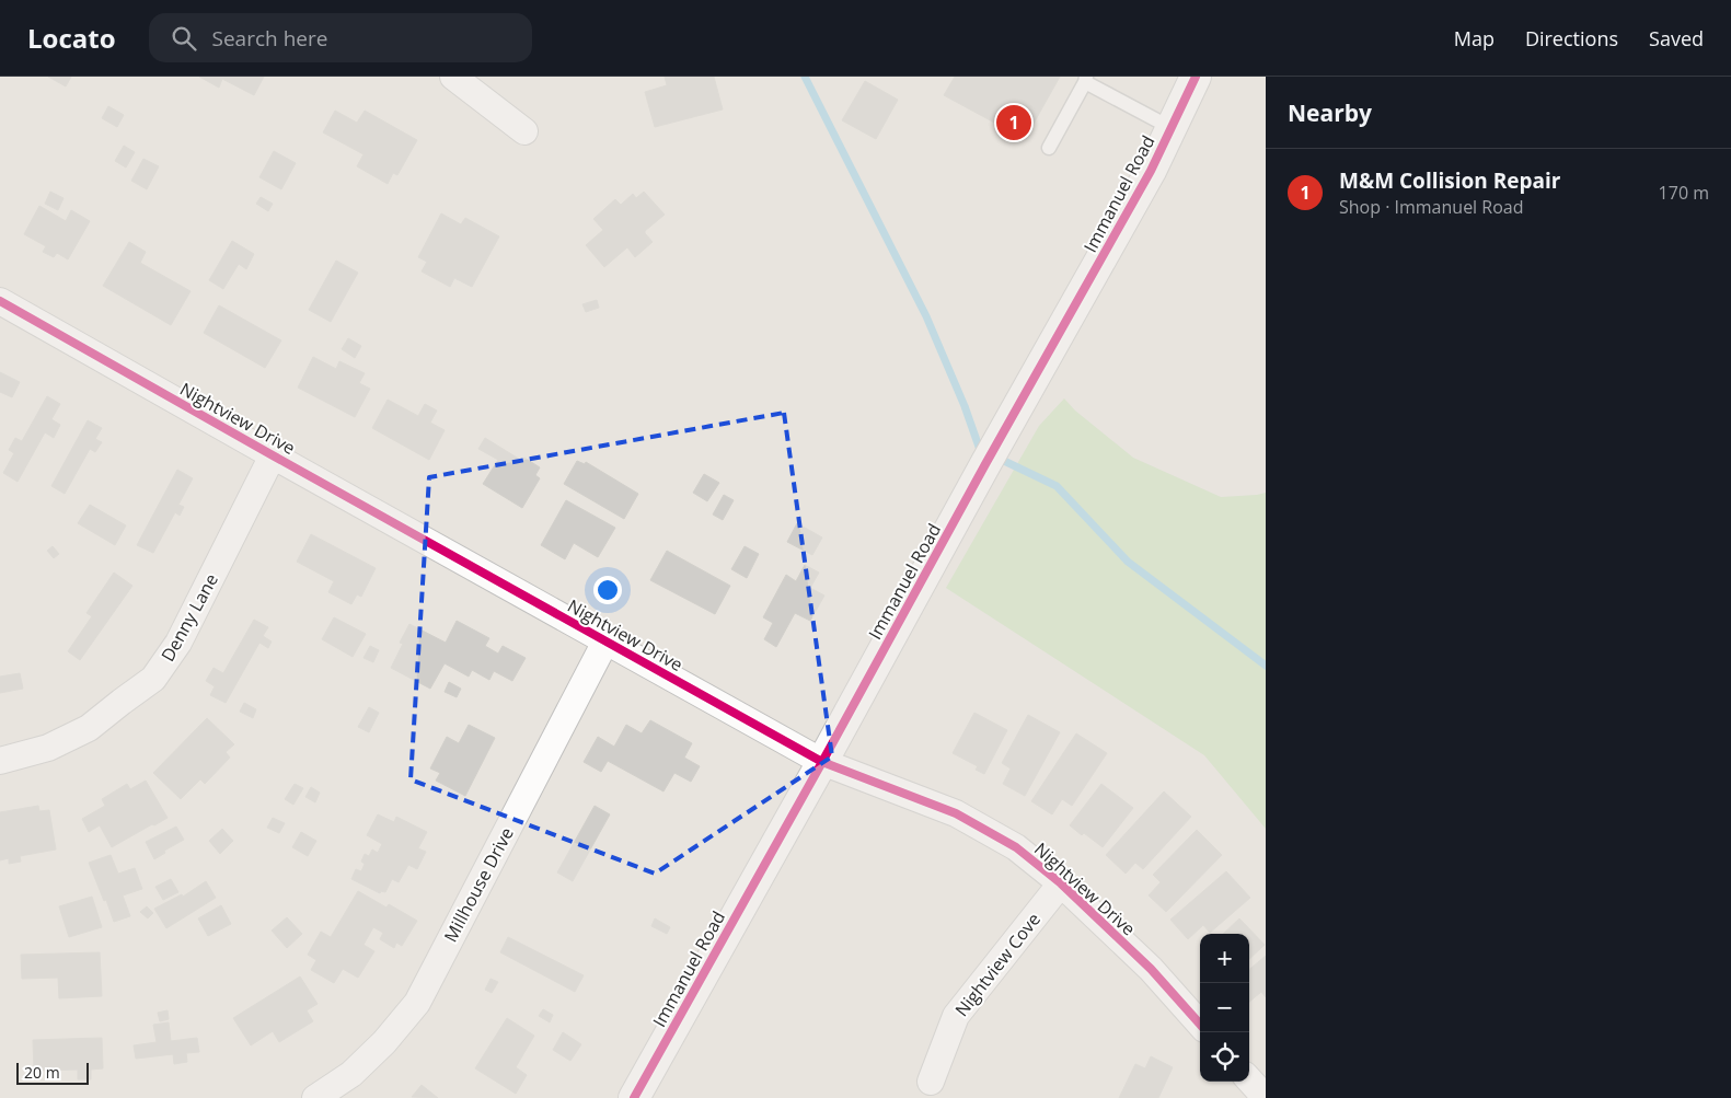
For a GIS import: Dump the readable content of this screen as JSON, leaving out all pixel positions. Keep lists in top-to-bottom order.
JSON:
{
  "streets": {
    "street": [
      "Immanuel Road",
      "Nightview Drive",
      "Denny Lane",
      "Millhouse Drive",
      "Nightview Cove"
    ]
  },
  "crossings": [
    ["Immanuel Road", "Nightview Drive"],
    ["Nightview Drive", "Denny Lane"],
    ["Nightview Drive", "Millhouse Drive"],
    ["Nightview Drive", "Nightview Cove"]
  ],
  "scale_bar": "20 m",
  "page": {
    "header": "Locato",
    "search": "Search here",
    "nav": ["Map", "Directions", "Saved"],
    "heading": "Nearby",
    "pins": "1",
    "list": [
      {
        "mark": "1",
        "name": "M&M Collision Repair",
        "note": "Shop · Immanuel Road",
        "value": "170 m"
      }
    ],
    "map_buttons": ["+", "−"],
    "scale": "20 m"
  }
}
